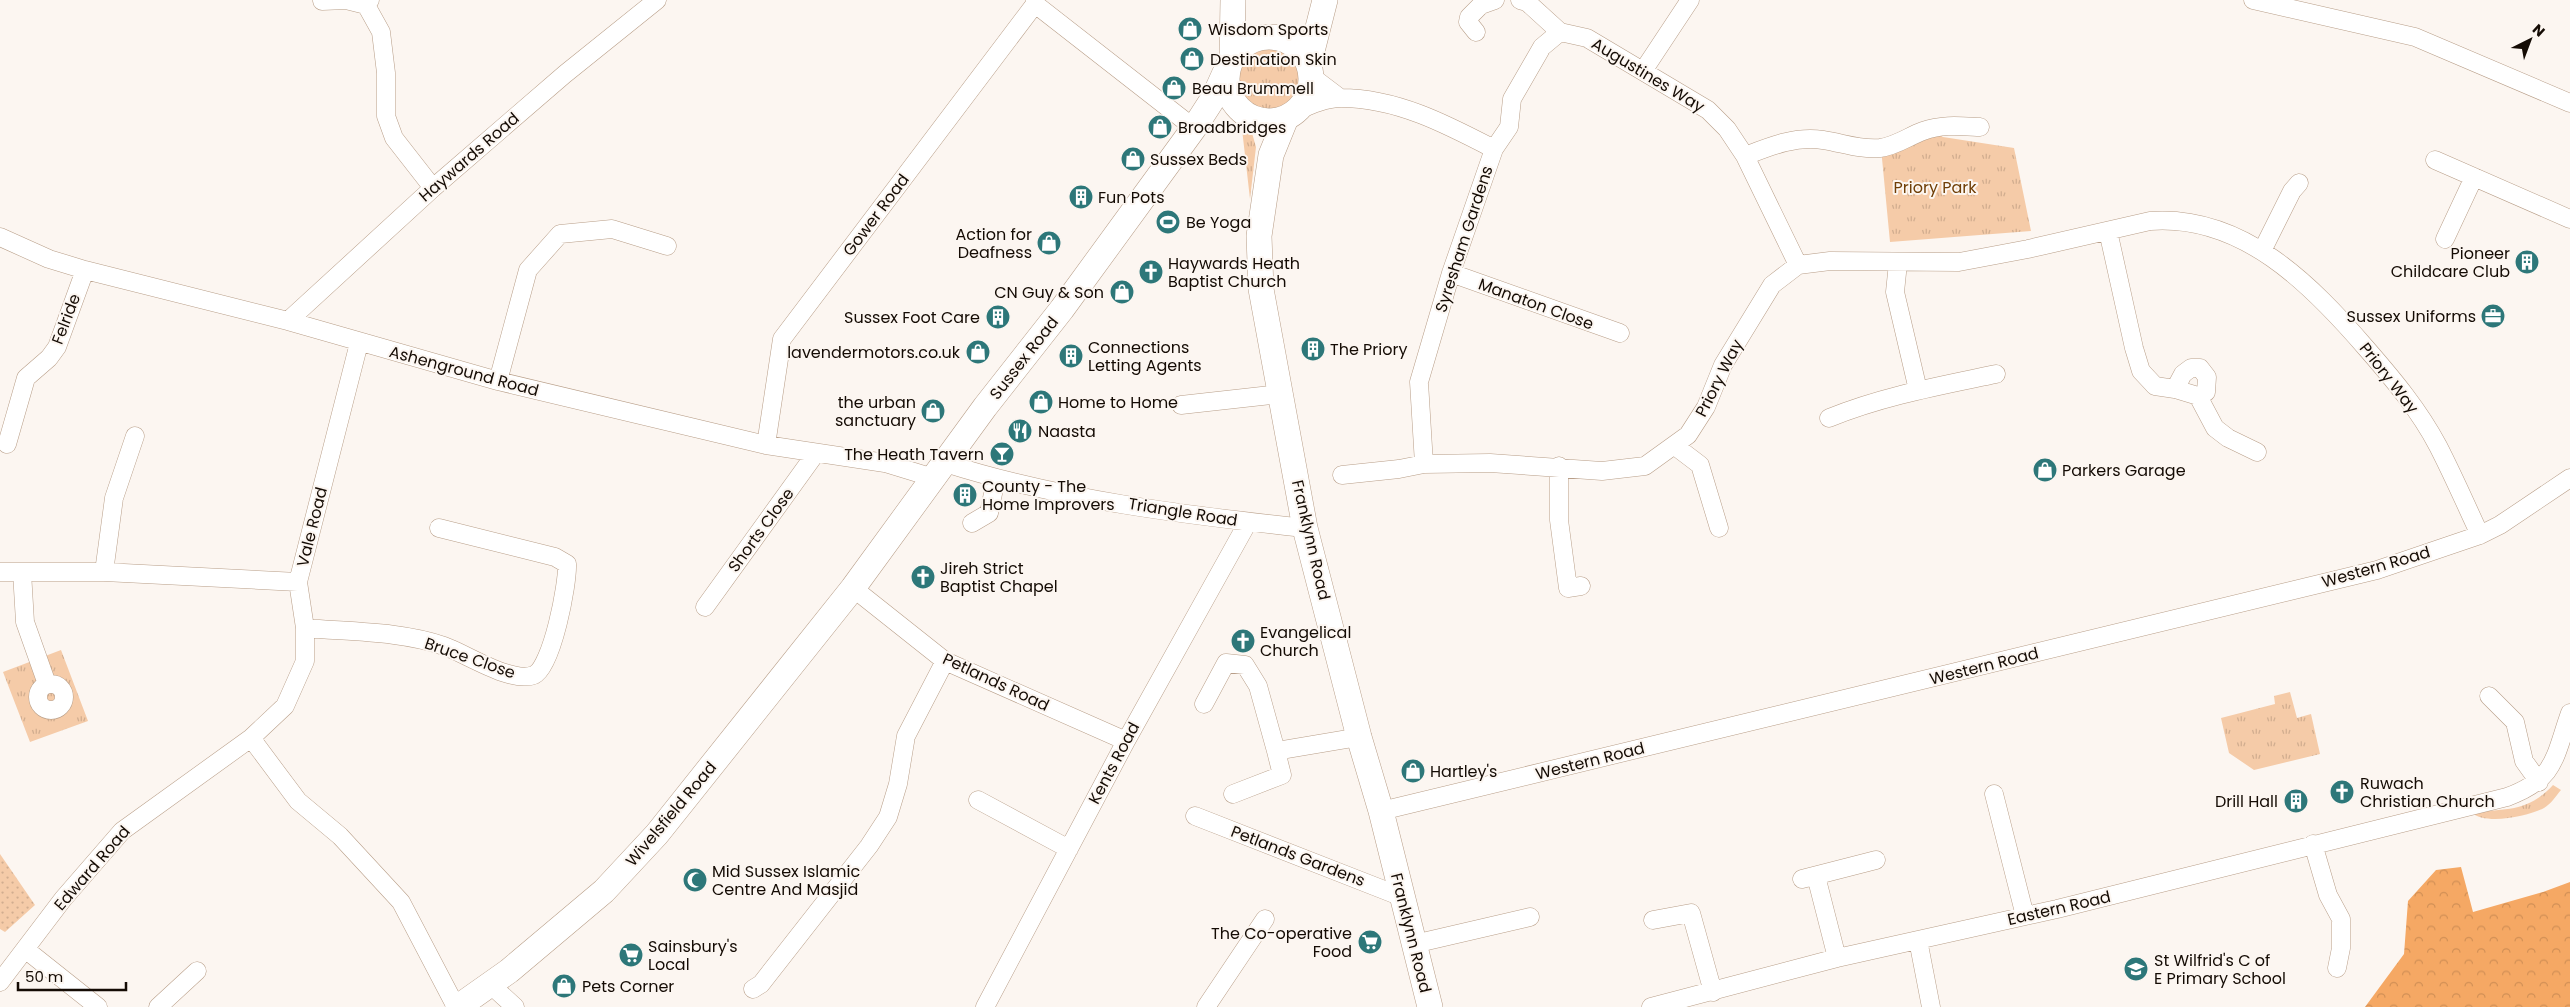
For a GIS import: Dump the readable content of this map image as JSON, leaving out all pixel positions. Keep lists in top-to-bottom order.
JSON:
{
  "streets": {
    "main road": ["Sussex Road", "Franklynn Road", "Wivelsfield Road"],
    "street": [
      "Augustines Way",
      "Haywards Road",
      "Gower Road",
      "Syresham Gardens",
      "Manaton Close",
      "Felride",
      "Ashenground Road",
      "Priory Way",
      "Triangle Road",
      "Vale Road",
      "Shorts Close",
      "Western Road",
      "Bruce Close",
      "Petlands Road",
      "Kents Road",
      "Petlands Gardens",
      "Edward Road",
      "Eastern Road"
    ]
  },
  "crossings": [
    ["Augustines Way", "Syresham Gardens"],
    ["Augustines Way", "Priory Way"],
    ["Haywards Road", "Ashenground Road"],
    ["Gower Road", "Sussex Road"],
    ["Gower Road", "Ashenground Road"],
    ["Syresham Gardens", "Manaton Close"],
    ["Syresham Gardens", "Priory Way"],
    ["Felride", "Ashenground Road"],
    ["Sussex Road", "Ashenground Road"],
    ["Sussex Road", "Triangle Road"],
    ["Sussex Road", "Franklynn Road"],
    ["Sussex Road", "Petlands Road"],
    ["Sussex Road", "Wivelsfield Road"],
    ["Ashenground Road", "Triangle Road"],
    ["Ashenground Road", "Vale Road"],
    ["Ashenground Road", "Shorts Close"],
    ["Priory Way", "Western Road"],
    ["Triangle Road", "Franklynn Road"],
    ["Triangle Road", "Kents Road"],
    ["Vale Road", "Edward Road"],
    ["Franklynn Road", "Western Road"],
    ["Franklynn Road", "Petlands Gardens"],
    ["Bruce Close", "Edward Road"],
    ["Petlands Road", "Kents Road"],
    ["Petlands Road", "Wivelsfield Road"]
  ],
  "parks": ["Priory Park"],
  "places": {
    "shop": [
      "Wisdom Sports",
      "Destination Skin",
      "Beau Brummell",
      "Broadbridges",
      "Sussex Beds",
      "Action for Deafness",
      "CN Guy & Son",
      "lavendermotors.co.uk",
      "Home to Home",
      "the urban sanctuary",
      "Parkers Garage",
      "Hartley's",
      "Pets Corner"
    ],
    "building": [
      "Fun Pots",
      "Pioneer Childcare Club",
      "Sussex Foot Care",
      "The Priory",
      "Connections Letting Agents",
      "County - The Home Improvers",
      "Drill Hall"
    ],
    "sports": ["Be Yoga"],
    "church": [
      "Haywards Heath Baptist Church",
      "Jireh Strict Baptist Chapel",
      "Evangelical Church",
      "Ruwach Christian Church"
    ],
    "office": ["Sussex Uniforms"],
    "restaurant": ["Naasta"],
    "bar": ["The Heath Tavern"],
    "mosque": ["Mid Sussex Islamic Centre And Masjid"],
    "supermarket": ["The Co-operative Food", "Sainsbury's Local"],
    "school or university": ["St Wilfrid's C of E Primary School"]
  },
  "scale_bar": "50 m",
  "north": "top right"
}
